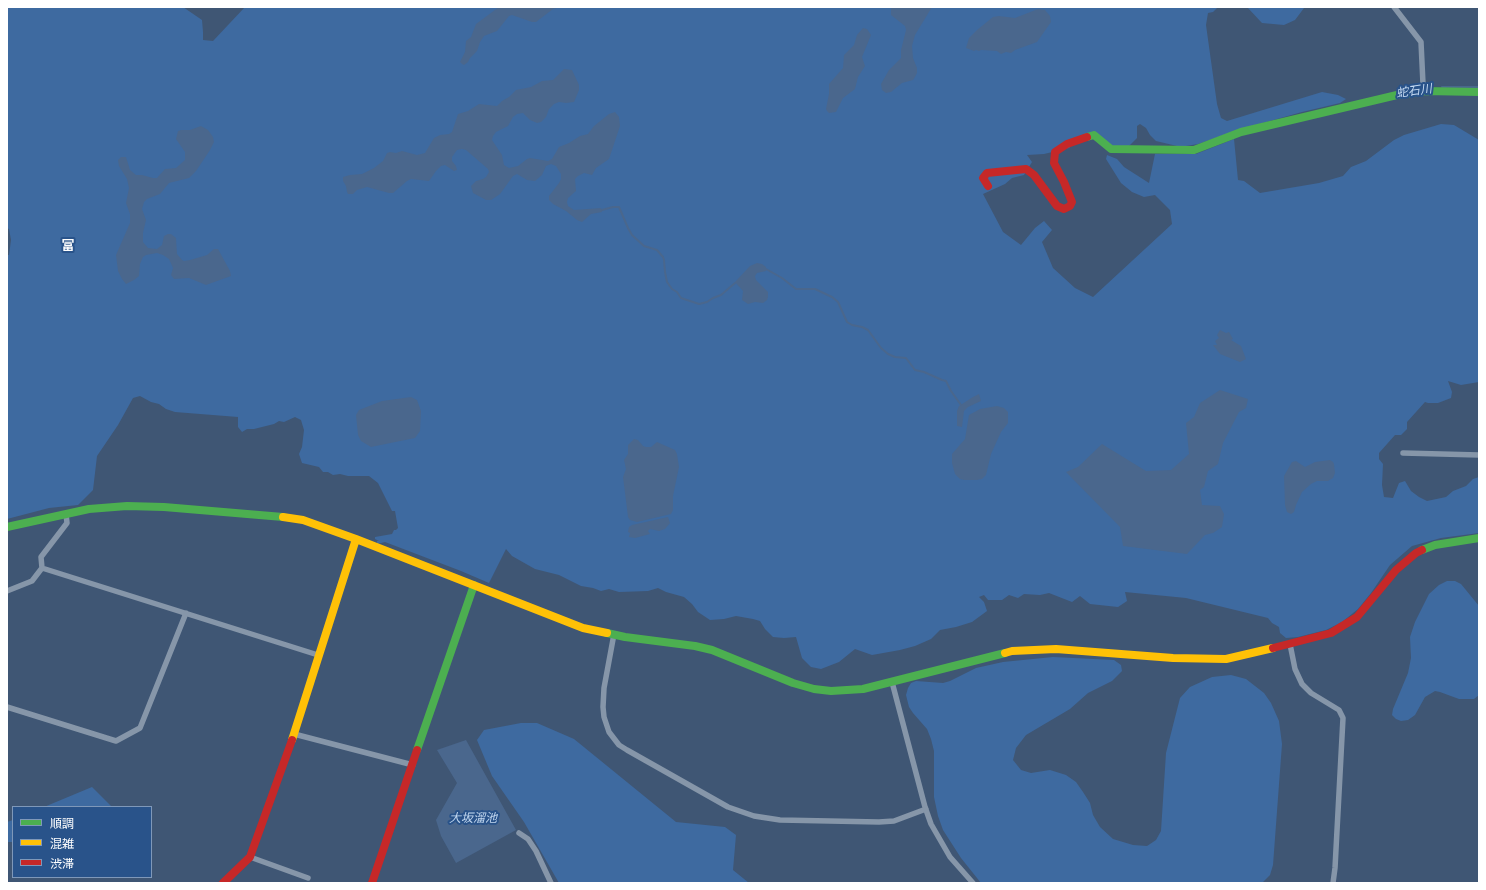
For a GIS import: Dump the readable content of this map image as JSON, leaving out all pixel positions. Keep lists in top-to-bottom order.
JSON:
{
  "districts": ["富"],
  "water": ["蛇石川", "大坂溜池"],
  "legend": ["順調", "混雑", "渋滞"]
}
